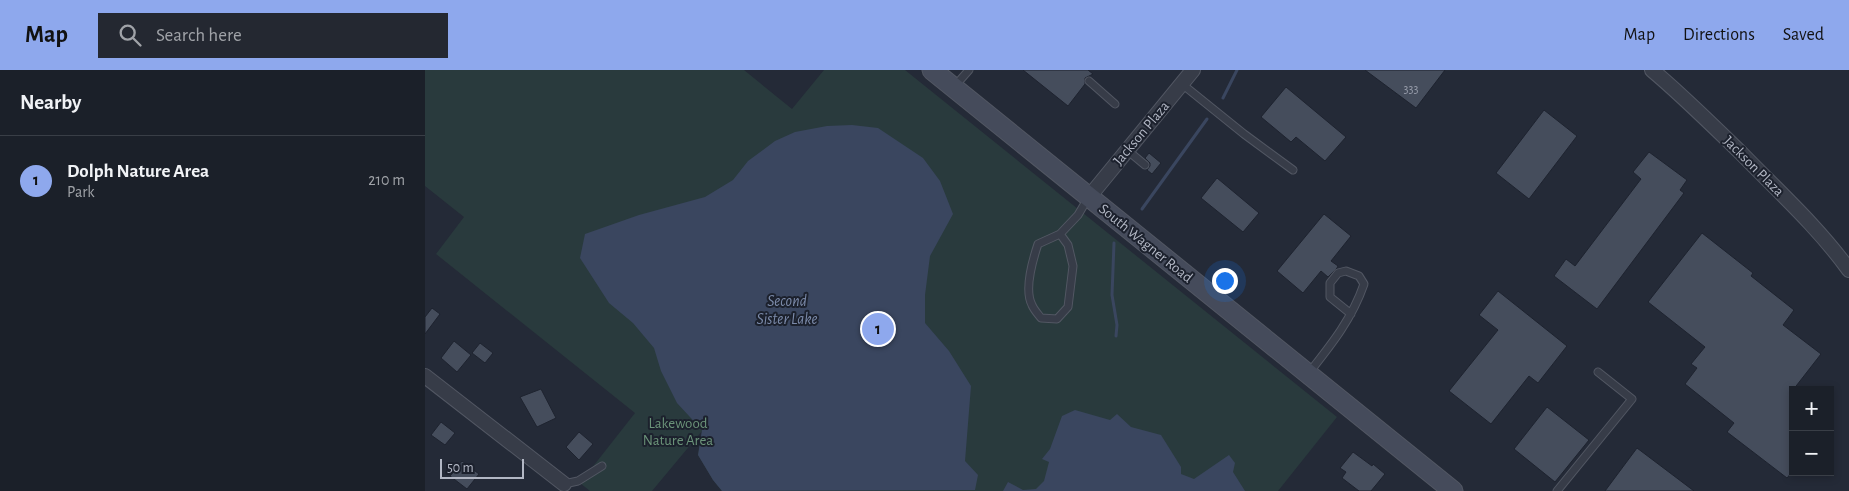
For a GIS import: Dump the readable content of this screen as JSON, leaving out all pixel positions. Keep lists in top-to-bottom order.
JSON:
{
  "streets": {
    "main road": ["South Wagner Road"],
    "street": ["Jackson Plaza"]
  },
  "crossings": [
    ["Jackson Plaza", "South Wagner Road"]
  ],
  "water": ["Second Sister Lake"],
  "parks": ["Lakewood Nature Area"],
  "house_numbers": ["333"],
  "scale_bar": "50 m",
  "page": {
    "header": "Map",
    "search": "Search here",
    "nav": ["Map", "Directions", "Saved"],
    "heading": "Nearby",
    "list": [
      {
        "mark": "1",
        "name": "Dolph Nature Area",
        "note": "Park",
        "value": "210 m"
      }
    ],
    "pins": "1",
    "map_buttons": ["+", "−"],
    "scale": "50 m"
  }
}
